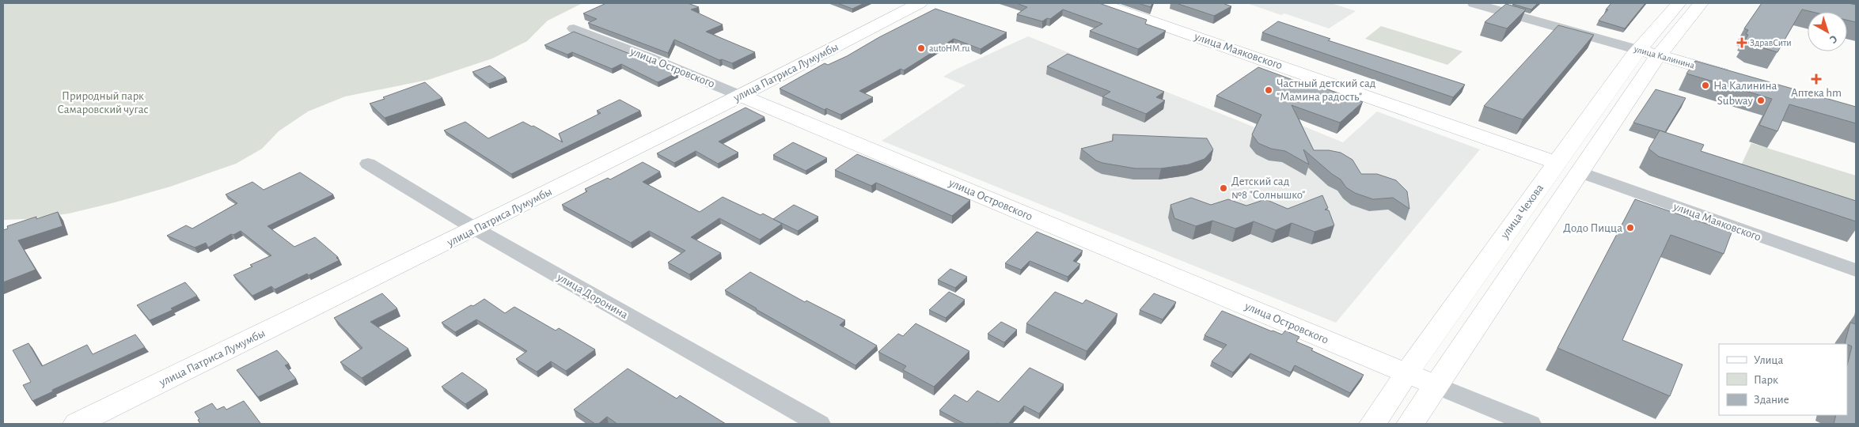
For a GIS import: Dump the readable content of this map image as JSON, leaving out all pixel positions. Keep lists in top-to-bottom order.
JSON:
{
  "streets": {
    "street": [
      "улица Маяковского",
      "улица Калинина",
      "улица Островского",
      "улица Патриса Лумумбы",
      "улица Чехова",
      "улица Доронина"
    ]
  },
  "crossings": [
    ["улица Маяковского", "улица Чехова"],
    ["улица Калинина", "улица Чехова"],
    ["улица Островского", "улица Патриса Лумумбы"],
    ["улица Островского", "улица Чехова"],
    ["улица Патриса Лумумбы", "улица Доронина"]
  ],
  "parks": ["Природный парк Самаровский чугас"],
  "places": {
    "health": ["ЗдравСити", "Аптека hm"],
    "other": [
      "autoHM.ru",
      "На Калинина",
      "Частный детский сад \"Мамина радость\"",
      "Subway",
      "Детский сад №8 \"Солнышко\"",
      "Додо Пицца"
    ]
  },
  "legend": ["Улица", "Парк", "Здание"],
  "north": "bottom right"
}
